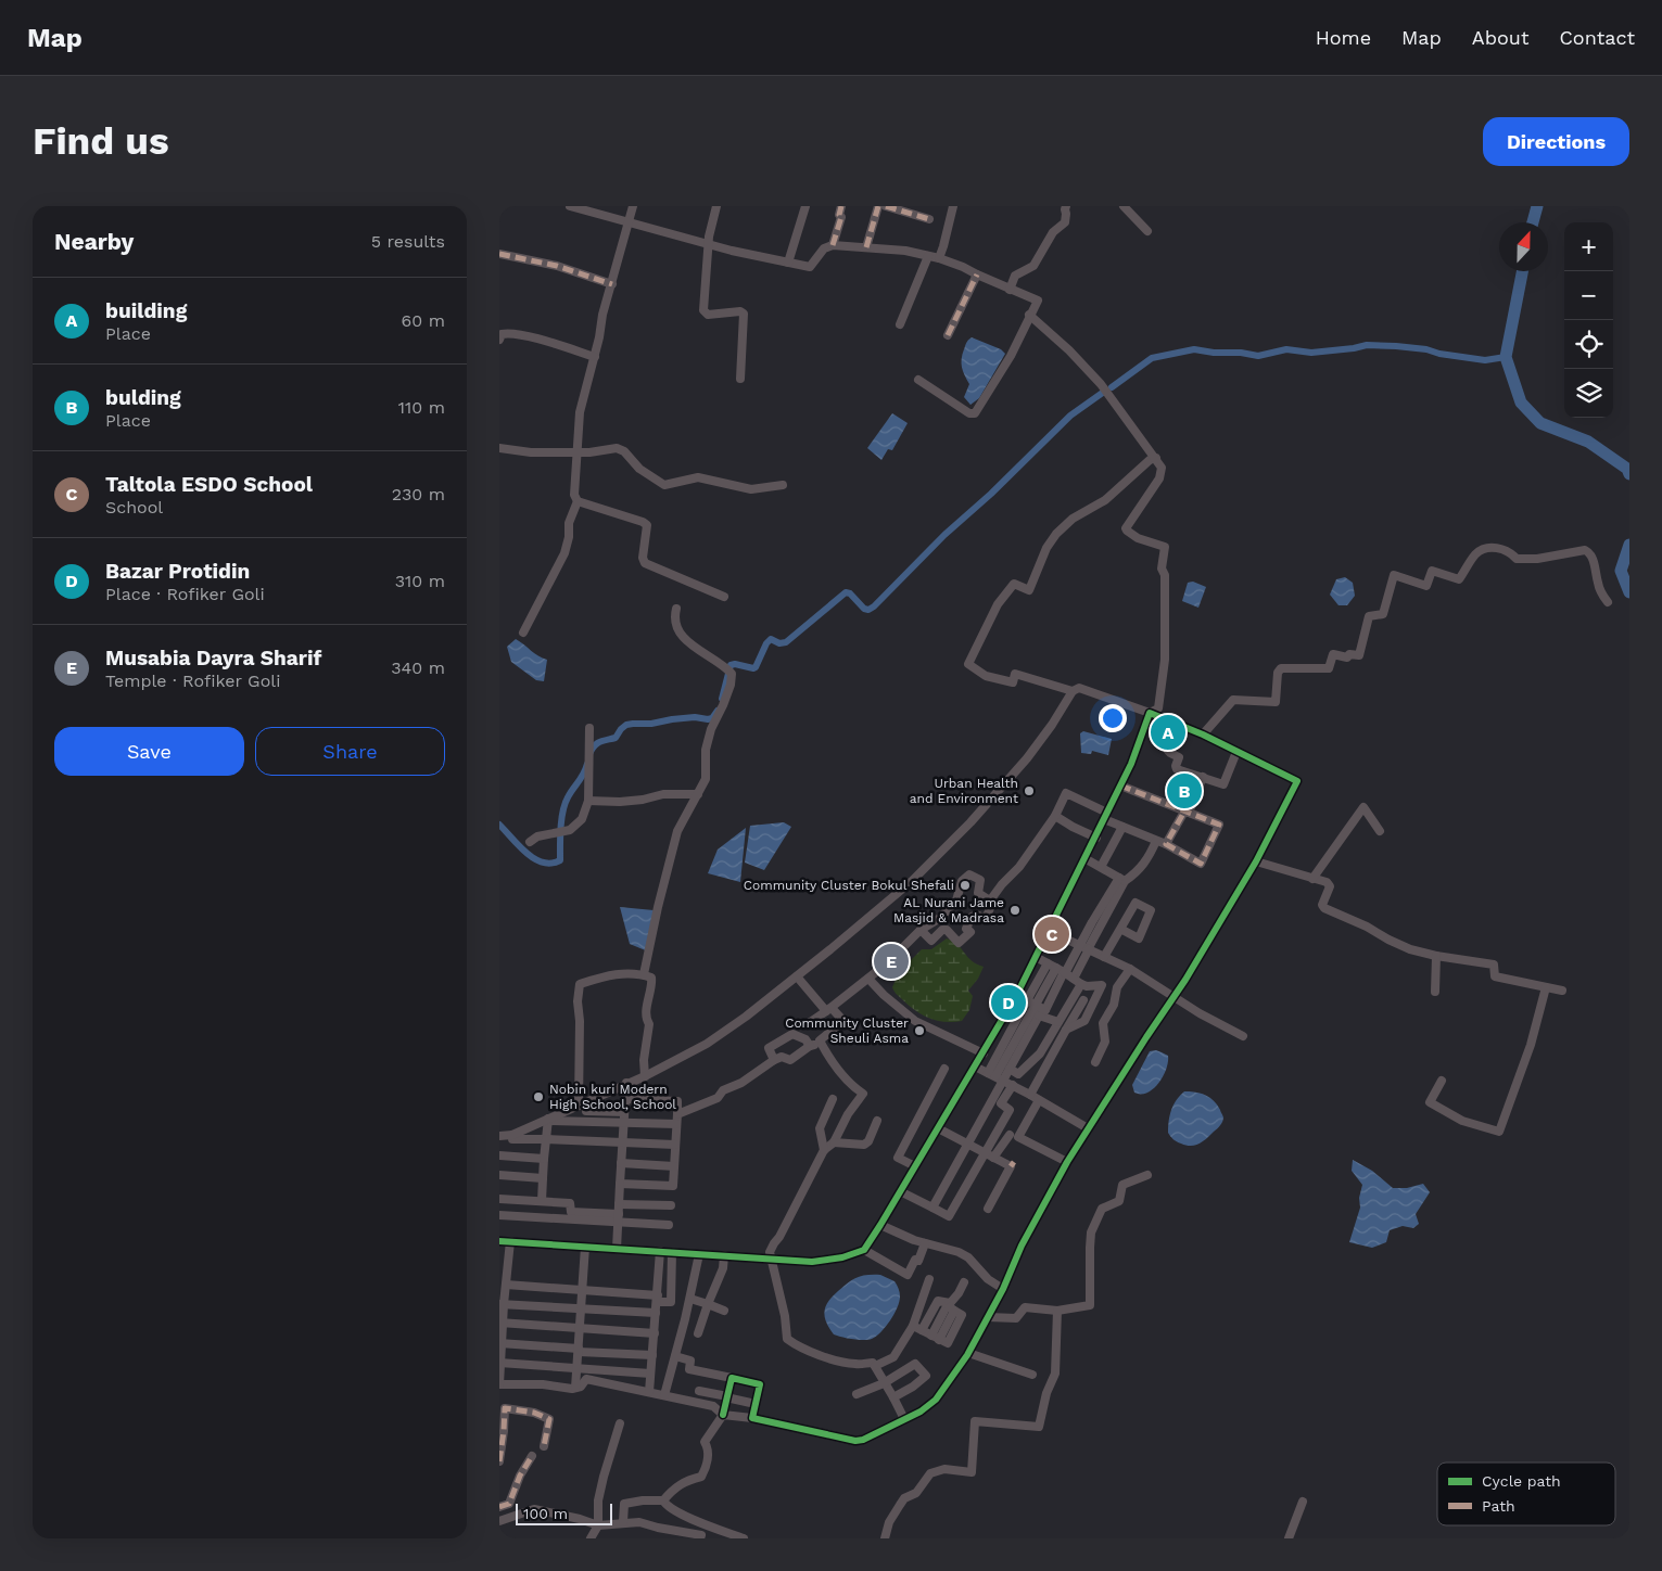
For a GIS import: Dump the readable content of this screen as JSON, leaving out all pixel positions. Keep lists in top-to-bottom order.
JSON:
{
  "places": [
    "Urban Health and Environment",
    "Community Cluster Bokul Shefali",
    "AL Nurani Jame Masjid & Madrasa",
    "Community Cluster Sheuli Asma",
    "Nobin kuri Modern High School, School"
  ],
  "legend": ["Cycle path", "Path"],
  "scale_bar": "100 m",
  "north": "top",
  "page": {
    "header": "Map",
    "nav": [
      "Home",
      "Map",
      "About",
      "Contact"
    ],
    "buttons": [
      "Directions",
      ["Save", "Share"]
    ],
    "title": "Find us",
    "heading": ["Nearby", "5 results"],
    "map_buttons": ["+", "−"],
    "list": [
      {
        "mark": "A",
        "name": "building",
        "note": "Place",
        "value": "60 m"
      },
      {
        "mark": "B",
        "name": "bulding",
        "note": "Place",
        "value": "110 m"
      },
      {
        "mark": "C",
        "name": "Taltola ESDO School",
        "note": "School",
        "value": "230 m"
      },
      {
        "mark": "D",
        "name": "Bazar Protidin",
        "note": "Place · Rofiker Goli",
        "value": "310 m"
      },
      {
        "mark": "E",
        "name": "Musabia Dayra Sharif",
        "note": "Temple · Rofiker Goli",
        "value": "340 m"
      }
    ],
    "pins": [
      "A",
      "B",
      "C",
      "E",
      "D"
    ],
    "scale": "100 m"
  }
}
